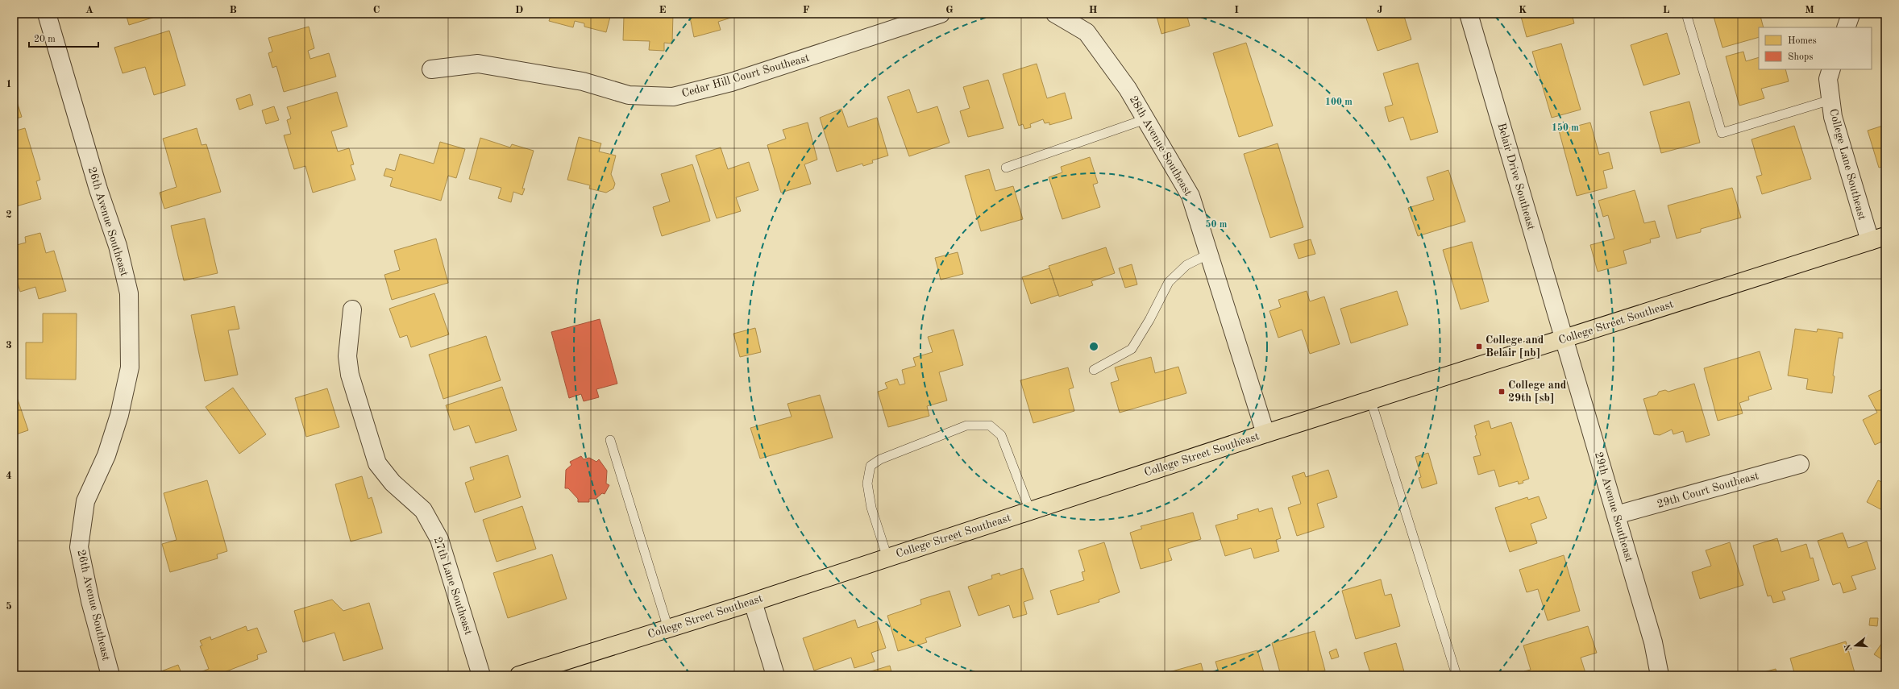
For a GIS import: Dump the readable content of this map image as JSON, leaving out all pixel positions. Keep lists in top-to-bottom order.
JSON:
{
  "streets": {
    "main road": ["College Street Southeast"],
    "street": [
      "Cedar Hill Court Southeast",
      "28th Avenue Southeast",
      "College Lane Southeast",
      "Belair Drive Southeast",
      "26th Avenue Southeast",
      "29th Court Southeast",
      "29th Avenue Southeast",
      "27th Lane Southeast"
    ]
  },
  "crossings": [
    ["28th Avenue Southeast", "College Street Southeast"],
    ["College Lane Southeast", "College Street Southeast"],
    ["Belair Drive Southeast", "College Street Southeast"],
    ["Belair Drive Southeast", "29th Avenue Southeast"],
    ["College Street Southeast", "29th Avenue Southeast"],
    ["29th Court Southeast", "29th Avenue Southeast"]
  ],
  "places": {
    "transit": ["College and Belair [nb]", "College and 29th [sb]"]
  },
  "legend": ["Homes", "Shops"],
  "scale_bar": "20 m",
  "north": "left",
  "grid": {
    "columns": [
      "A",
      "B",
      "C",
      "D",
      "E",
      "F",
      "G",
      "H",
      "I",
      "J",
      "K",
      "L",
      "M"
    ],
    "rows": [
      "1",
      "2",
      "3",
      "4",
      "5"
    ]
  },
  "rings": ["100 m", "150 m", "50 m"]
}
